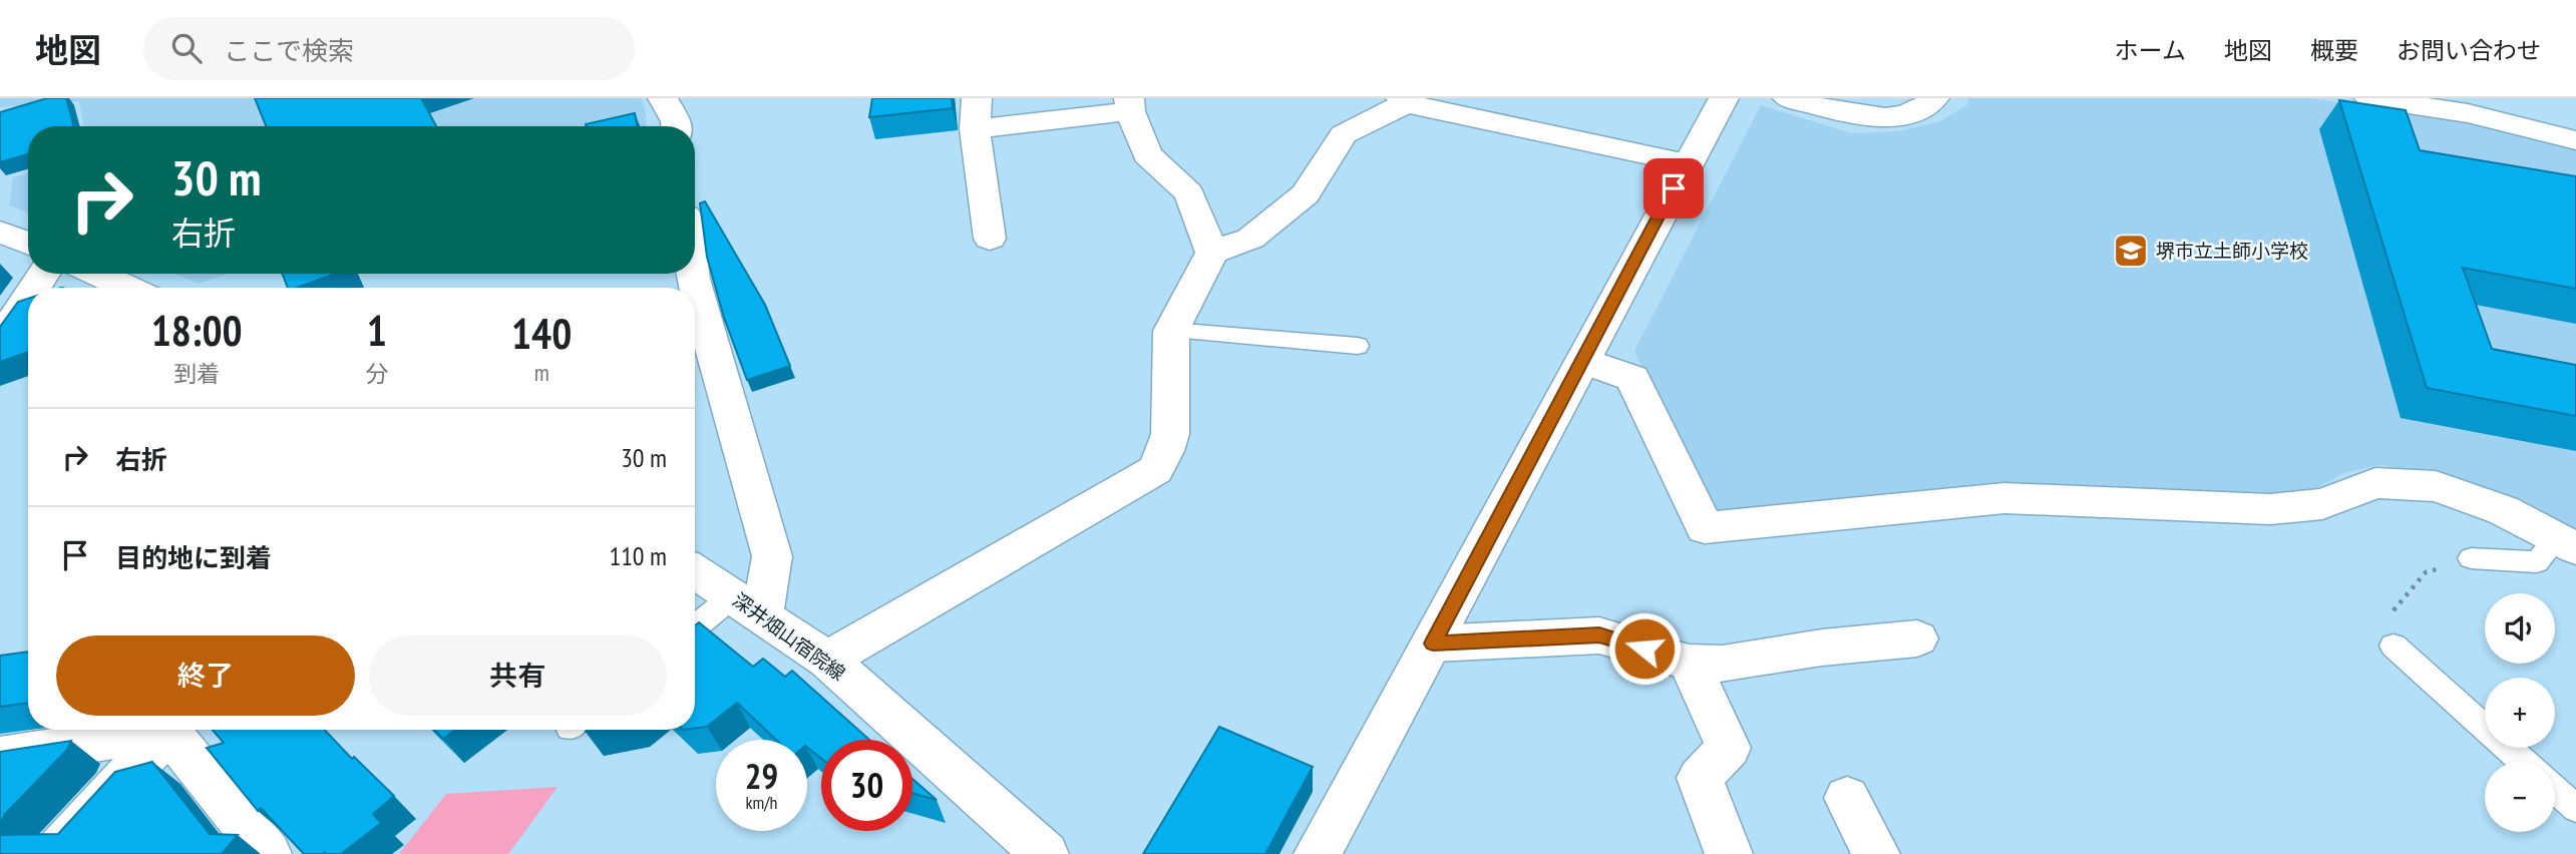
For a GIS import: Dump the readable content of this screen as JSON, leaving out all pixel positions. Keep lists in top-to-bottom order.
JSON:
{
  "streets": {
    "street": ["深井畑山宿院線"]
  },
  "places": {
    "school or university": ["堺市立土師小学校"]
  },
  "page": {
    "header": "地図",
    "search": "ここで検索",
    "nav": [
      "ホーム",
      "地図",
      "概要",
      "お問い合わせ"
    ],
    "turn": ["30 m", "右折"],
    "eta": [
      "18:00",
      "到着",
      "1",
      "分",
      "140",
      "m"
    ],
    "list": [
      {
        "name": "右折",
        "value": "30 m"
      },
      {
        "name": "目的地に到着",
        "value": "110 m"
      }
    ],
    "map_buttons": ["+", "−"],
    "buttons": ["終了", "共有"],
    "speed": "29 km/h",
    "limit": "30"
  }
}
